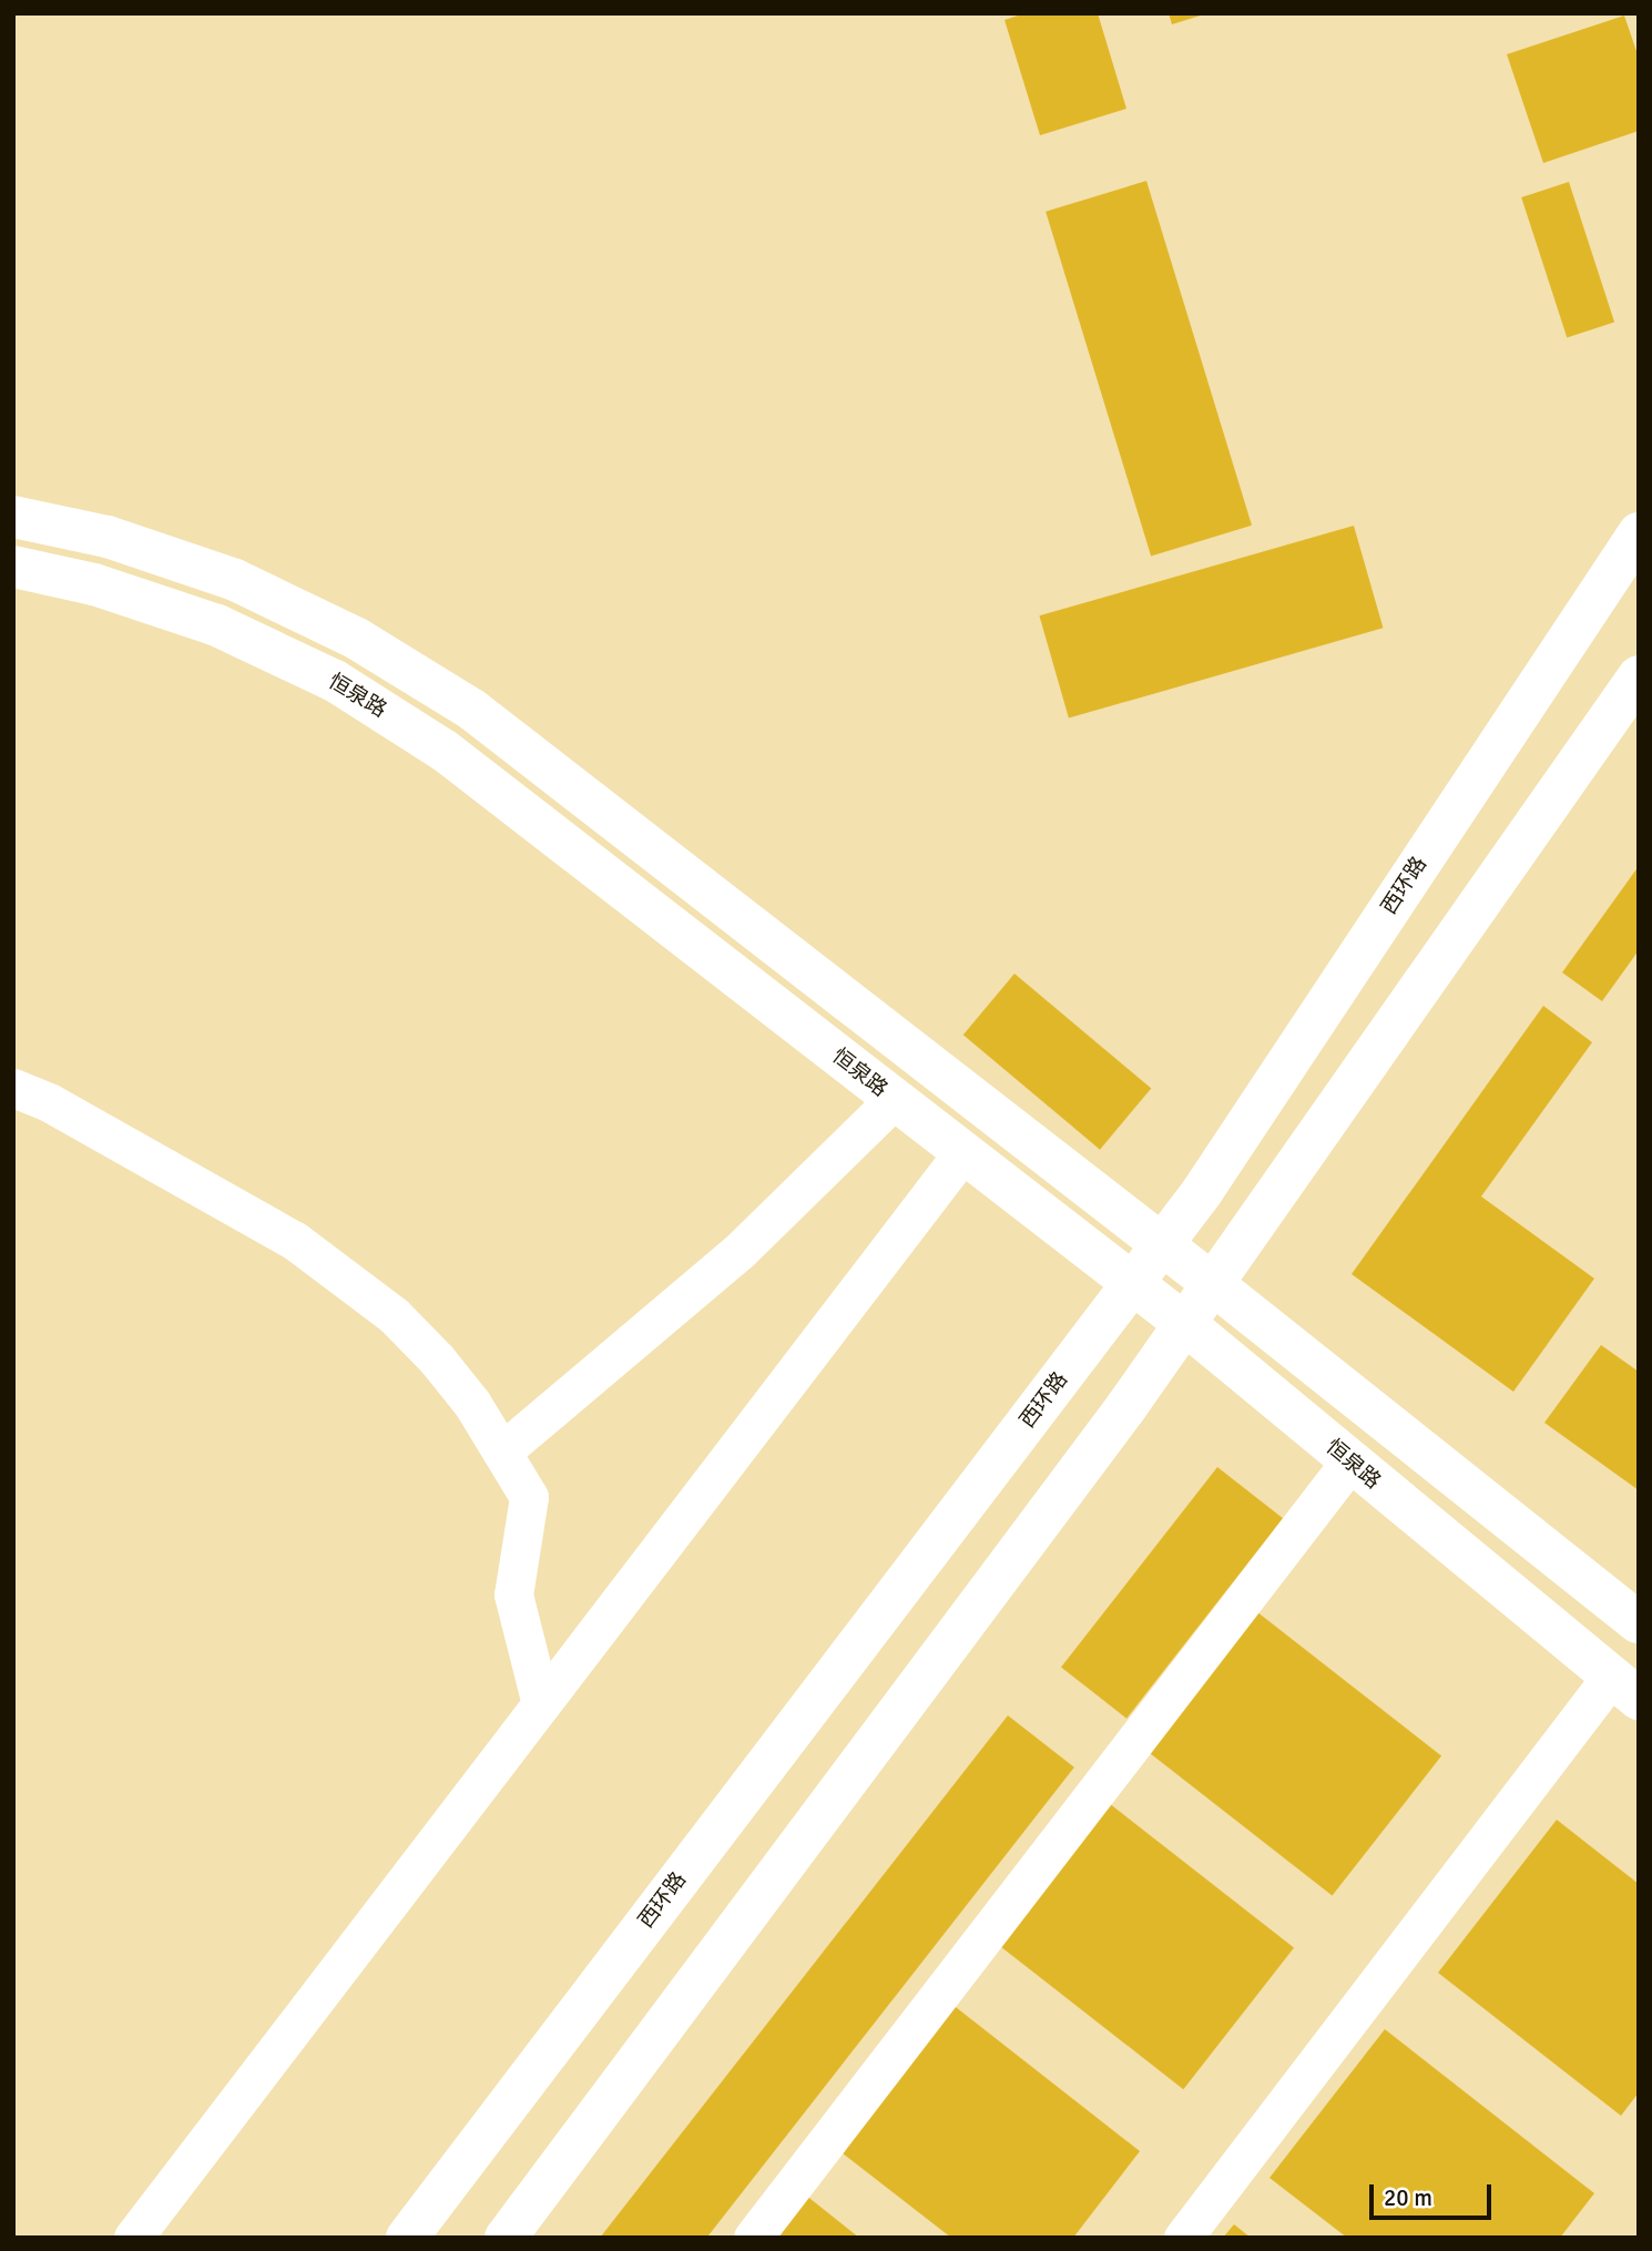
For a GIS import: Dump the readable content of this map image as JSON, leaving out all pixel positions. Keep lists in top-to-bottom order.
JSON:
{
  "streets": {
    "main road": ["恒泉路", "西环路"]
  },
  "crossings": [
    ["恒泉路", "西环路"]
  ],
  "scale_bar": "20 m"
}
